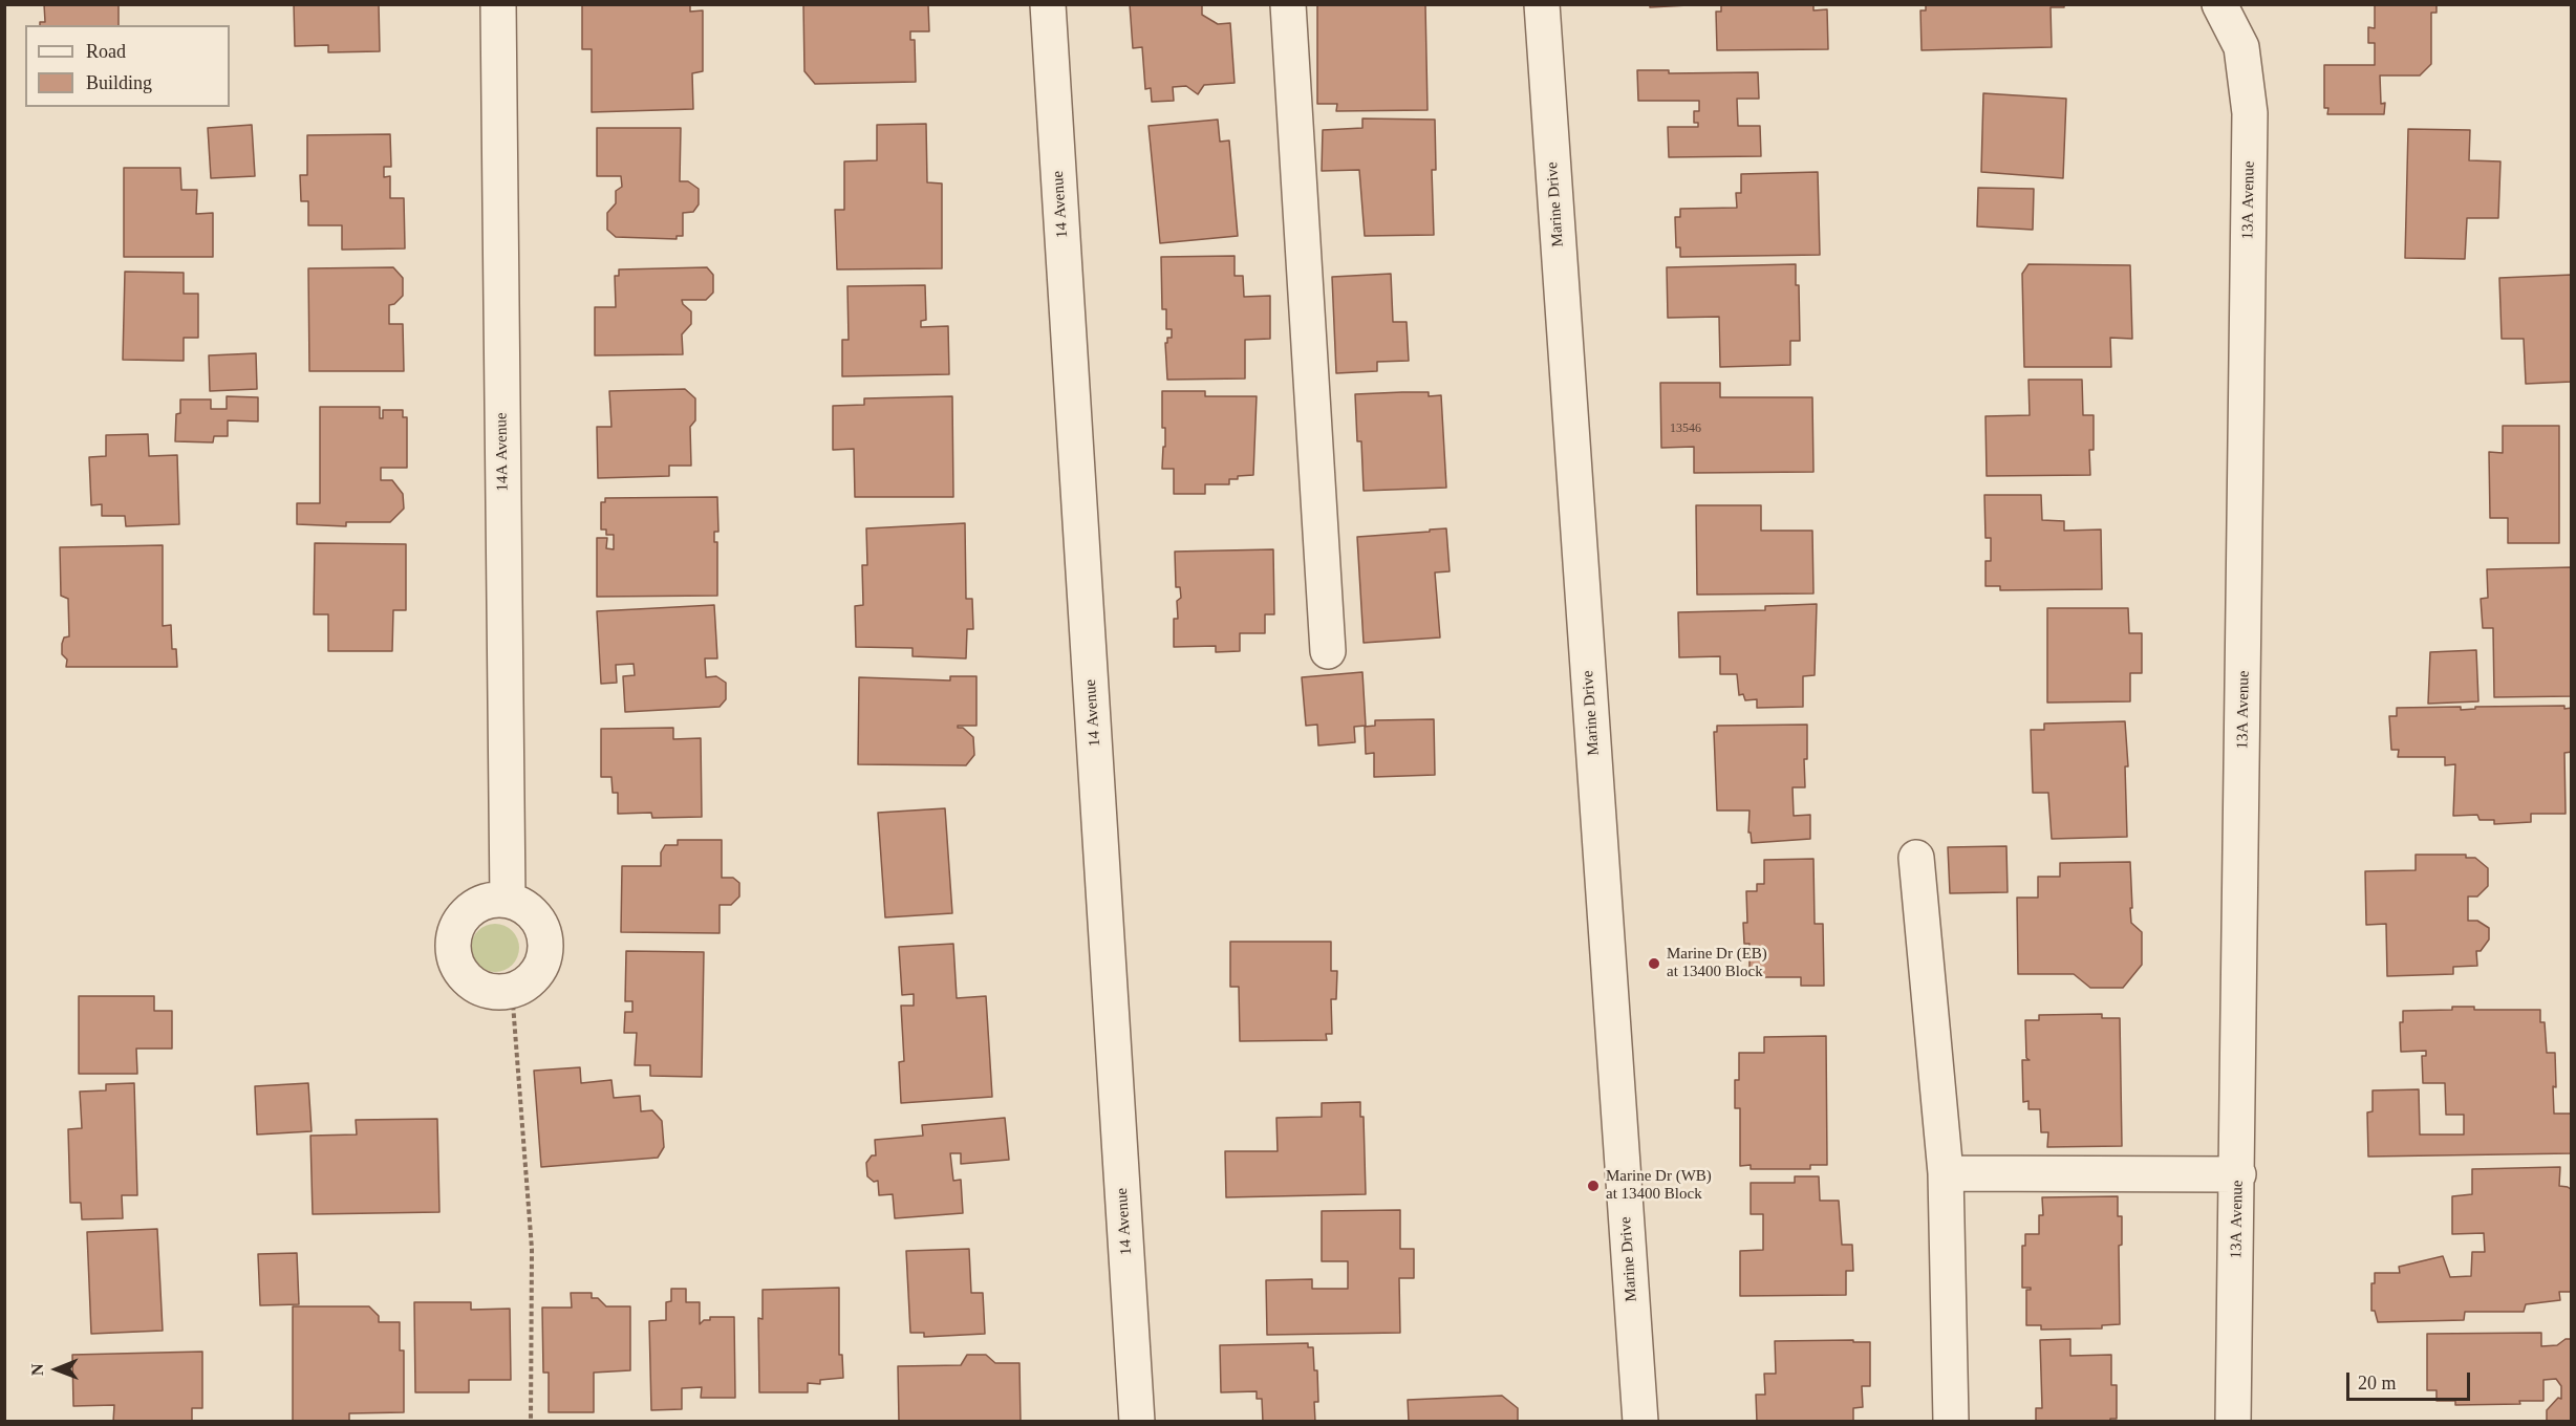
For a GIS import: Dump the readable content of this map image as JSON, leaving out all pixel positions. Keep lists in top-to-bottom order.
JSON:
{
  "streets": {
    "street": [
      "13A Avenue",
      "14 Avenue",
      "Marine Drive",
      "14A Avenue"
    ]
  },
  "places": ["Marine Dr (EB) at 13400 Block", "Marine Dr (WB) at 13400 Block"],
  "house_numbers": ["13546"],
  "legend": ["Road", "Building"],
  "scale_bar": "20 m",
  "north": "left"
}
